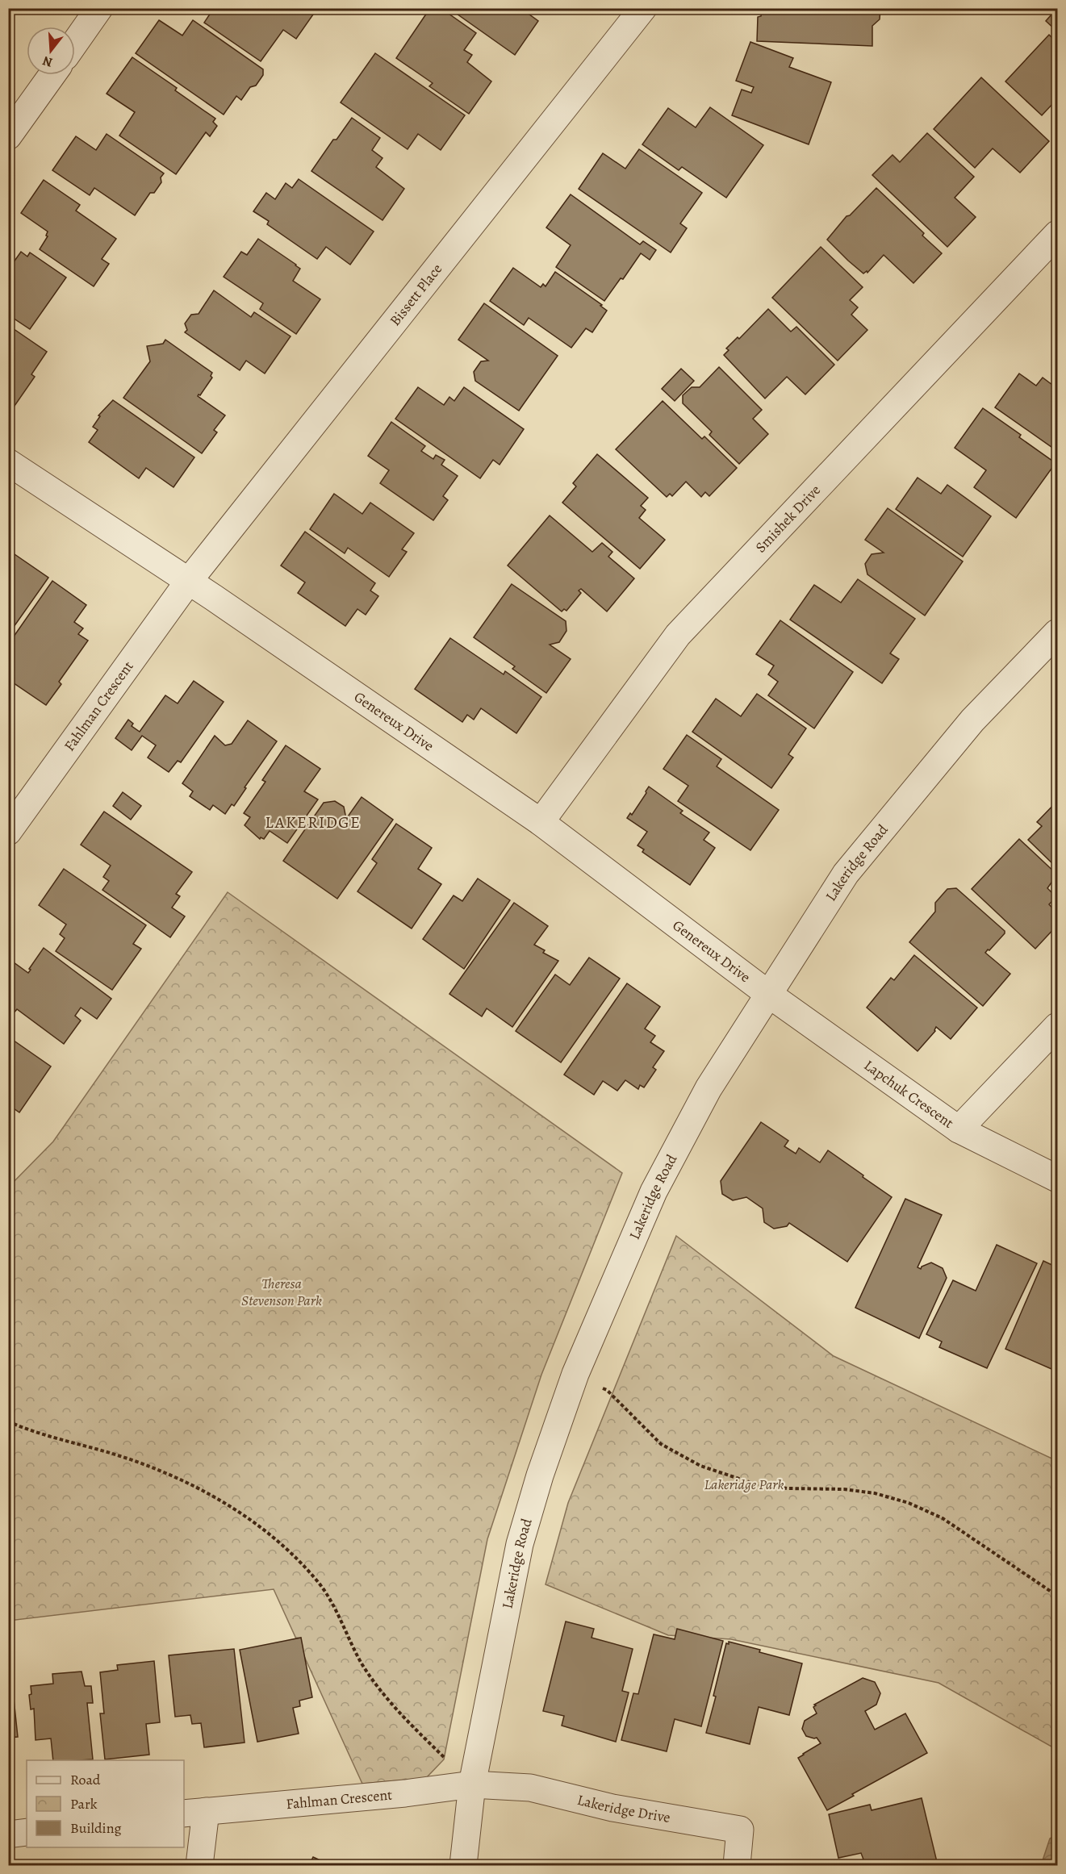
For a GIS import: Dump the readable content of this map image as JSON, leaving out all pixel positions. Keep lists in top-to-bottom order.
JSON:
{
  "streets": {
    "street": [
      "Bissett Place",
      "Smishek Drive",
      "Fahlman Crescent",
      "Genereux Drive",
      "Lakeridge Road",
      "Lapchuk Crescent",
      "Lakeridge Drive"
    ]
  },
  "crossings": [
    ["Bissett Place", "Fahlman Crescent"],
    ["Bissett Place", "Genereux Drive"],
    ["Smishek Drive", "Genereux Drive"],
    ["Fahlman Crescent", "Genereux Drive"],
    ["Fahlman Crescent", "Lakeridge Road"],
    ["Fahlman Crescent", "Lakeridge Drive"],
    ["Genereux Drive", "Lakeridge Road"],
    ["Genereux Drive", "Lapchuk Crescent"],
    ["Lakeridge Road", "Lapchuk Crescent"],
    ["Lakeridge Road", "Lakeridge Drive"]
  ],
  "districts": ["LAKERIDGE"],
  "parks": ["Theresa Stevenson Park", "Lakeridge Park"],
  "legend": ["Road", "Park", "Building"],
  "north": "bottom"
}
